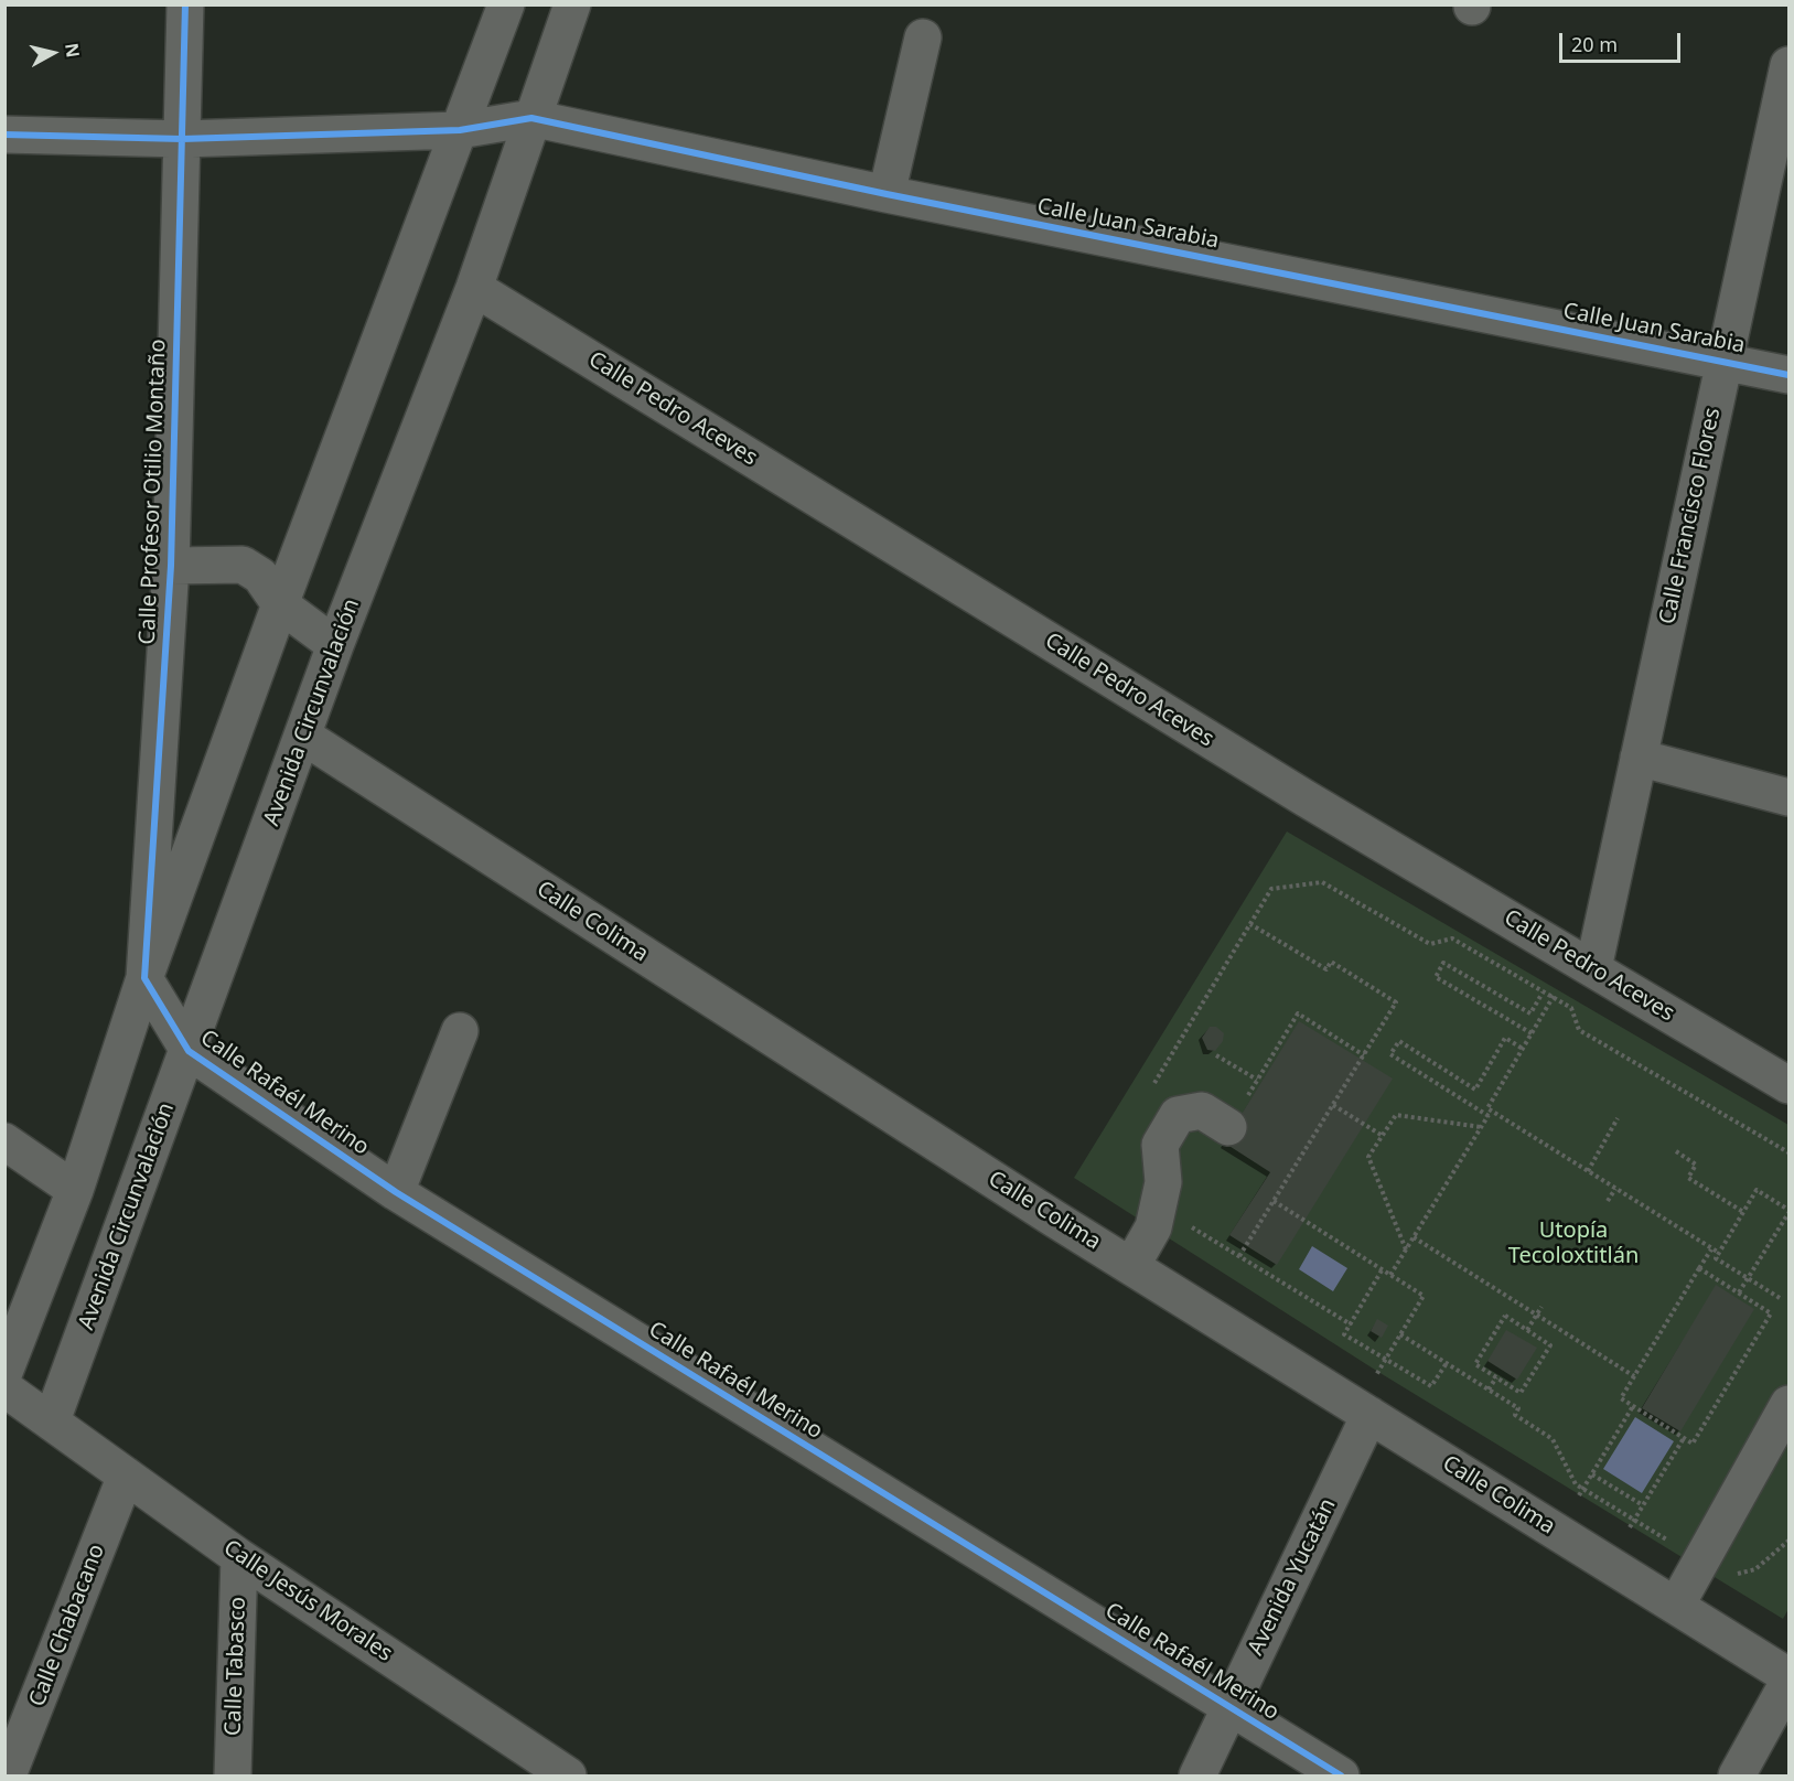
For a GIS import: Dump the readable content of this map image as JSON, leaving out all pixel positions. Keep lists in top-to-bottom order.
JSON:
{
  "streets": {
    "street": [
      "Calle Juan Sarabia",
      "Calle Pedro Aceves",
      "Calle Profesor Otilio Montaño",
      "Calle Francisco Flores",
      "Avenida Circunvalación",
      "Calle Colima",
      "Calle Rafaél Merino",
      "Avenida Yucatán",
      "Calle Jesús Morales",
      "Calle Chabacano",
      "Calle Tabasco"
    ]
  },
  "crossings": [
    ["Calle Juan Sarabia", "Calle Profesor Otilio Montaño"],
    ["Calle Juan Sarabia", "Calle Francisco Flores"],
    ["Calle Juan Sarabia", "Avenida Circunvalación"],
    ["Calle Pedro Aceves", "Calle Francisco Flores"],
    ["Calle Pedro Aceves", "Avenida Circunvalación"],
    ["Calle Profesor Otilio Montaño", "Calle Rafaél Merino"],
    ["Avenida Circunvalación", "Calle Colima"],
    ["Avenida Circunvalación", "Calle Rafaél Merino"],
    ["Avenida Circunvalación", "Calle Jesús Morales"],
    ["Calle Colima", "Avenida Yucatán"],
    ["Calle Rafaél Merino", "Avenida Yucatán"],
    ["Calle Jesús Morales", "Calle Chabacano"],
    ["Calle Jesús Morales", "Calle Tabasco"]
  ],
  "parks": ["Utopía Tecoloxtitlán"],
  "scale_bar": "20 m",
  "north": "right"
}
